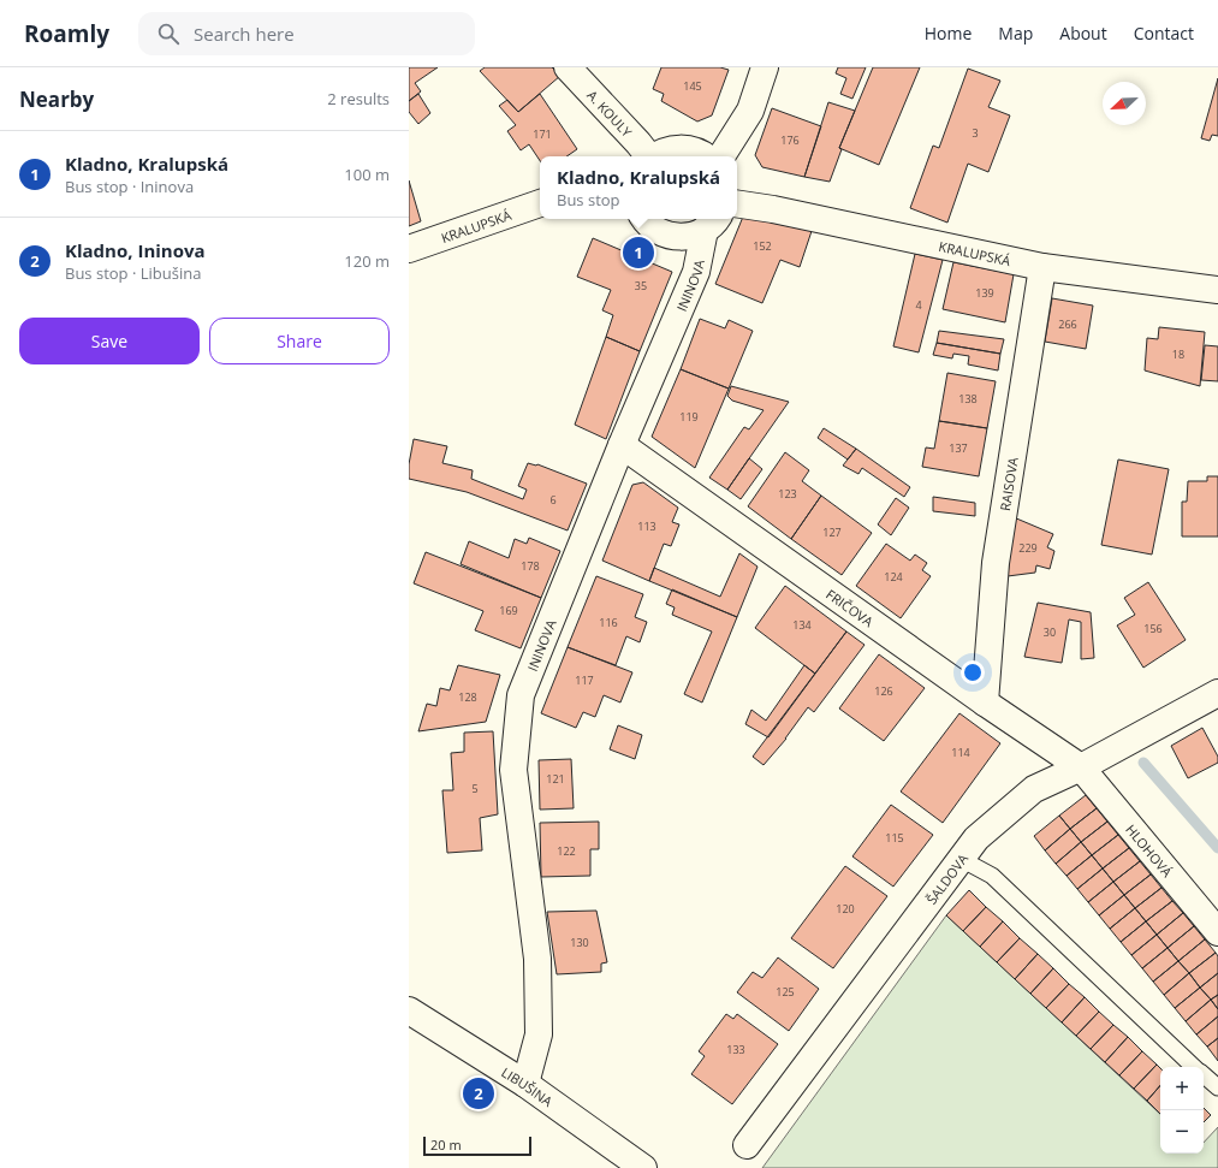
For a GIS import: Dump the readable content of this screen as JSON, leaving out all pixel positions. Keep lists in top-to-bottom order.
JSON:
{
  "streets": {
    "street": [
      "A. KOULY",
      "KRALUPSKÁ",
      "ININOVA",
      "RAISOVA",
      "FRIČOVA",
      "HLOHOVÁ",
      "ŠALDOVA",
      "LIBUŠINA"
    ]
  },
  "crossings": [
    ["KRALUPSKÁ", "RAISOVA"],
    ["ININOVA", "FRIČOVA"],
    ["ININOVA", "LIBUŠINA"],
    ["RAISOVA", "FRIČOVA"],
    ["FRIČOVA", "HLOHOVÁ"],
    ["FRIČOVA", "ŠALDOVA"],
    ["HLOHOVÁ", "ŠALDOVA"]
  ],
  "house_numbers": [
    "145",
    "3",
    "171",
    "176",
    "152",
    "35",
    "139",
    "4",
    "266",
    "18",
    "138",
    "119",
    "137",
    "123",
    "6",
    "113",
    "127",
    "229",
    "178",
    "124",
    "169",
    "116",
    "134",
    "156",
    "30",
    "117",
    "126",
    "128",
    "114",
    "121",
    "5",
    "115",
    "122",
    "120",
    "130",
    "125",
    "133"
  ],
  "scale_bar": "20 m",
  "north": "bottom left",
  "page": {
    "header": "Roamly",
    "search": "Search here",
    "nav": [
      "Home",
      "Map",
      "About",
      "Contact"
    ],
    "heading": ["Nearby", "2 results"],
    "list": [
      {
        "mark": "1",
        "name": "Kladno, Kralupská",
        "note": "Bus stop · Ininova",
        "value": "100 m"
      },
      {
        "mark": "2",
        "name": "Kladno, Ininova",
        "note": "Bus stop · Libušina",
        "value": "120 m"
      }
    ],
    "popup": ["Kladno, Kralupská", "Bus stop"],
    "pins": ["1", "2"],
    "buttons": ["Save", "Share"],
    "map_buttons": ["+", "−"],
    "scale": "20 m"
  }
}
